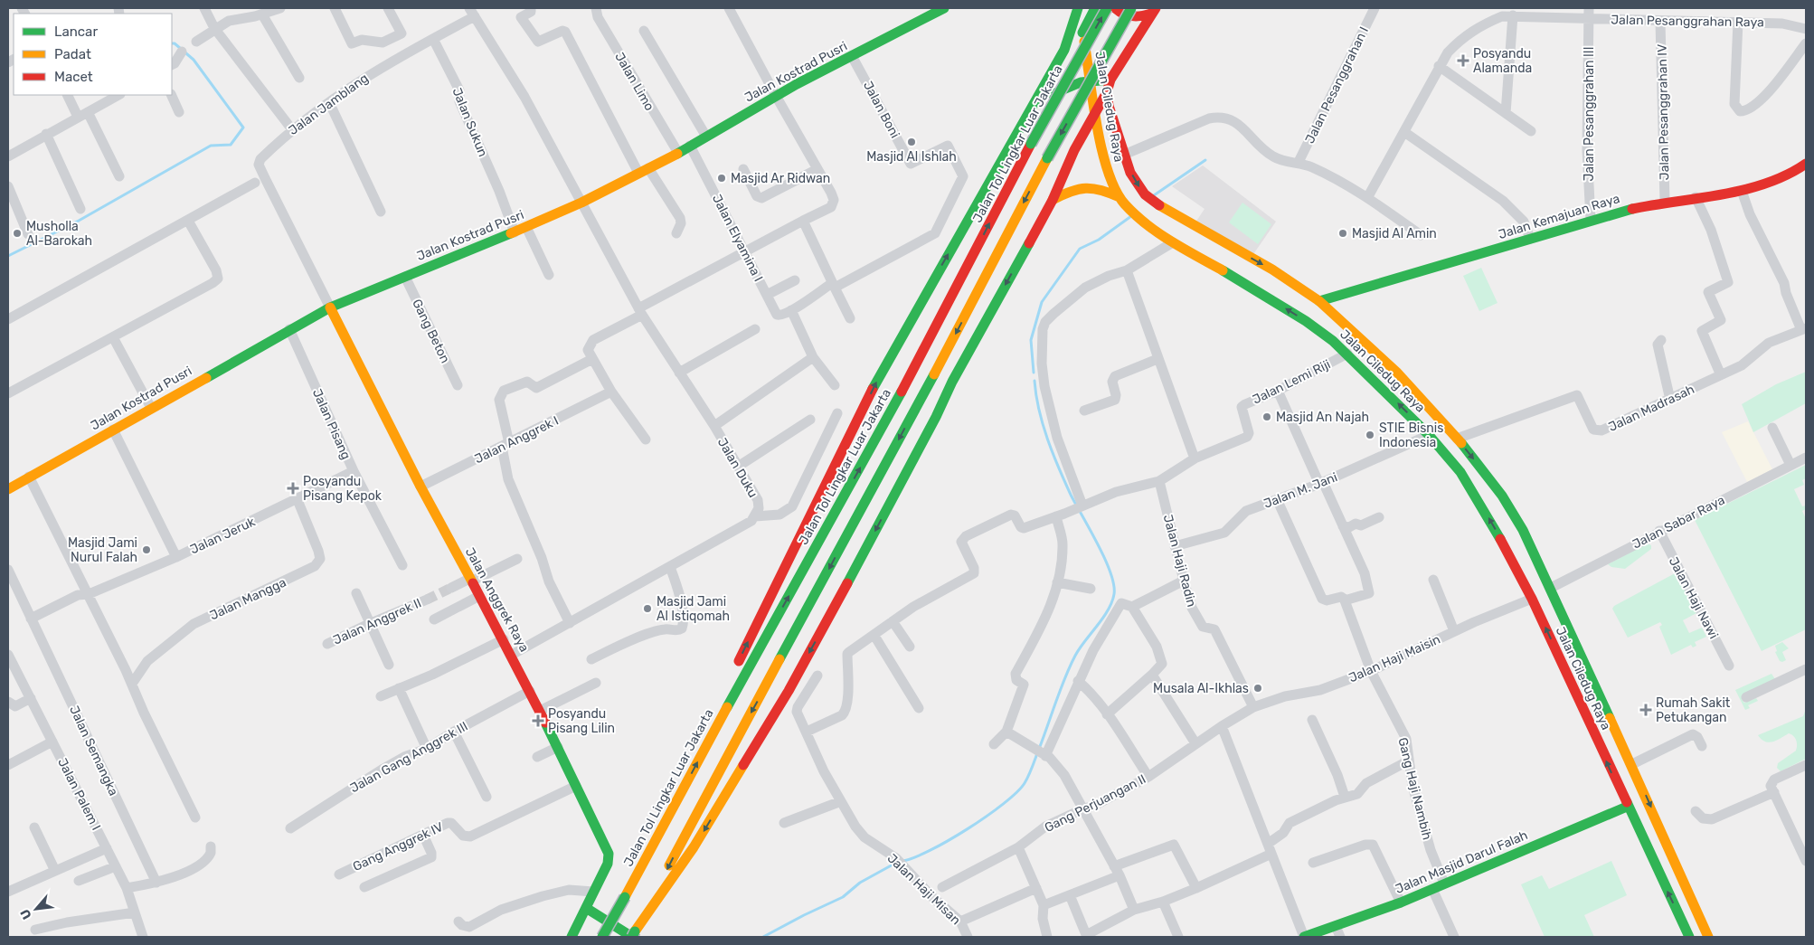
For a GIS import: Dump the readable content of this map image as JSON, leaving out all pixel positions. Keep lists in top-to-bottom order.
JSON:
{
  "streets": {
    "main road": [
      "Jalan Kostrad Pusri",
      "Jalan Ciledug Raya",
      "Jalan Tol Lingkar Luar Jakarta",
      "Jalan Kemajuan Raya",
      "Jalan Anggrek Raya",
      "Jalan Masjid Darul Falah"
    ],
    "street": [
      "Jalan Pesanggrahan Raya",
      "Jalan Limo",
      "Jalan Pesanggrahan I",
      "Jalan Jamblang",
      "Jalan Boni",
      "Jalan Pesanggrahan IV",
      "Jalan Pesanggrahan III",
      "Jalan Sukun",
      "Jalan Elyamina I",
      "Gang Beton",
      "Jalan Lemi Riji",
      "Jalan Madrasah",
      "Jalan Pisang",
      "Jalan Anggrek I",
      "Jalan Duku",
      "Jalan M. Jani",
      "Jalan Sabar Raya",
      "Jalan Jeruk",
      "Jalan Haji Radin",
      "Jalan Haji Nawi",
      "Jalan Mangga",
      "Jalan Anggrek II",
      "Jalan Haji Maisin",
      "Jalan Semangka",
      "Jalan Gang Anggrek III",
      "Gang Haji Nambih",
      "Jalan Palem I",
      "Gang Perjuangan II",
      "Gang Anggrek IV",
      "Jalan Haji Misan"
    ]
  },
  "crossings": [
    ["Jalan Pesanggrahan Raya", "Jalan Pesanggrahan IV"],
    ["Jalan Pesanggrahan Raya", "Jalan Pesanggrahan III"],
    ["Jalan Kostrad Pusri", "Jalan Limo"],
    ["Jalan Kostrad Pusri", "Jalan Jamblang"],
    ["Jalan Kostrad Pusri", "Jalan Boni"],
    ["Jalan Kostrad Pusri", "Jalan Sukun"],
    ["Jalan Kostrad Pusri", "Jalan Elyamina I"],
    ["Jalan Kostrad Pusri", "Gang Beton"],
    ["Jalan Kostrad Pusri", "Jalan Pisang"],
    ["Jalan Kostrad Pusri", "Jalan Duku"],
    ["Jalan Kostrad Pusri", "Jalan Anggrek Raya"],
    ["Jalan Jamblang", "Jalan Sukun"],
    ["Jalan Jamblang", "Jalan Duku"],
    ["Jalan Jamblang", "Jalan Anggrek Raya"],
    ["Jalan Ciledug Raya", "Jalan Kemajuan Raya"],
    ["Jalan Ciledug Raya", "Jalan Lemi Riji"],
    ["Jalan Ciledug Raya", "Jalan Madrasah"],
    ["Jalan Ciledug Raya", "Jalan M. Jani"],
    ["Jalan Ciledug Raya", "Jalan Sabar Raya"],
    ["Jalan Ciledug Raya", "Jalan Haji Maisin"],
    ["Jalan Ciledug Raya", "Jalan Masjid Darul Falah"],
    ["Jalan Pesanggrahan IV", "Jalan Kemajuan Raya"],
    ["Jalan Pesanggrahan III", "Jalan Kemajuan Raya"],
    ["Jalan Pisang", "Jalan Jeruk"],
    ["Jalan Anggrek I", "Jalan Anggrek Raya"],
    ["Jalan Duku", "Jalan Anggrek Raya"],
    ["Jalan M. Jani", "Jalan Haji Radin"],
    ["Jalan Sabar Raya", "Jalan Haji Nawi"],
    ["Jalan Jeruk", "Jalan Mangga"],
    ["Jalan Haji Radin", "Jalan Haji Maisin"],
    ["Jalan Anggrek Raya", "Jalan Gang Anggrek III"],
    ["Jalan Anggrek Raya", "Gang Anggrek IV"],
    ["Jalan Haji Maisin", "Gang Haji Nambih"],
    ["Gang Haji Nambih", "Jalan Masjid Darul Falah"]
  ],
  "places": {
    "health": [
      "Posyandu Alamanda",
      "Posyandu Pisang Kepok",
      "Rumah Sakit Petukangan",
      "Posyandu Pisang Lilin"
    ],
    "other": [
      "Masjid Al Ishlah",
      "Masjid Ar Ridwan",
      "Musholla Al-Barokah",
      "Masjid Al Amin",
      "Masjid An Najah",
      "STIE Bisnis Indonesia",
      "Masjid Jami Nurul Falah",
      "Masjid Jami Al Istiqomah",
      "Musala Al-Ikhlas"
    ]
  },
  "legend": ["Lancar", "Padat", "Macet"],
  "north": "bottom left"
}
